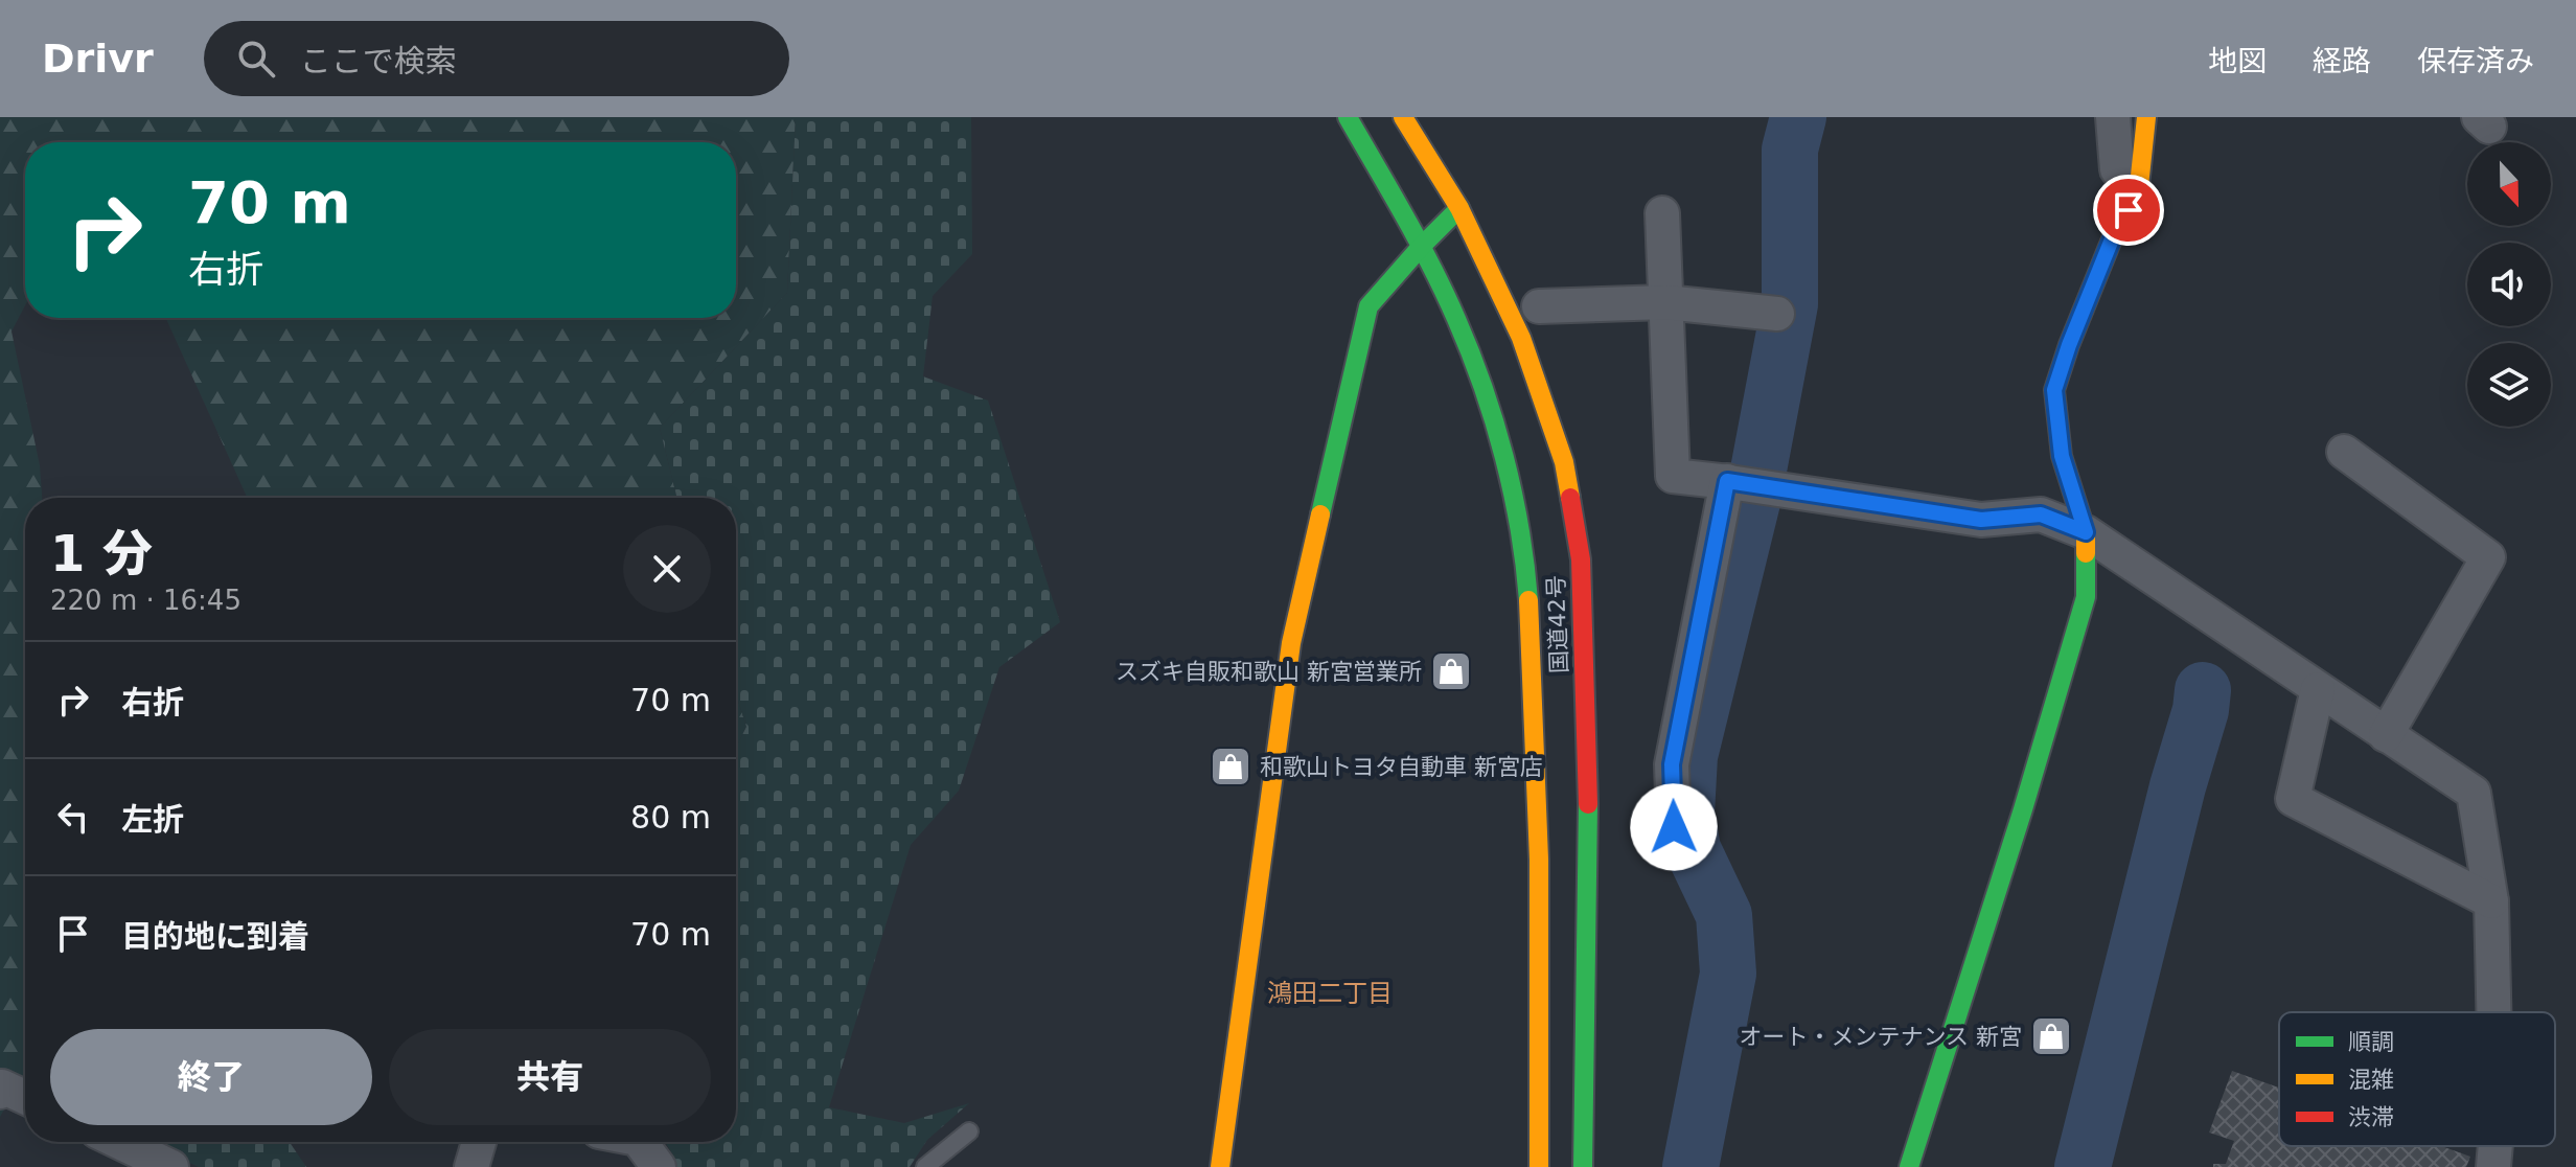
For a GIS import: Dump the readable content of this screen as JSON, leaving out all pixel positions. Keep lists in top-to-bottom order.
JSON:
{
  "streets": {
    "main road": ["国道42号"]
  },
  "districts": ["鴻田二丁目"],
  "places": {
    "shop": ["スズキ自販和歌山 新宮営業所", "和歌山トヨタ自動車 新宮店", "オート・メンテナンス 新宮"]
  },
  "legend": ["順調", "混雑", "渋滞"],
  "north": "bottom",
  "page": {
    "header": "Drivr",
    "search": "ここで検索",
    "nav": ["地図", "経路", "保存済み"],
    "turn": ["70 m", "右折"],
    "heading": ["1 分", "220 m · 16:45"],
    "list": [
      {
        "name": "右折",
        "value": "70 m"
      },
      {
        "name": "左折",
        "value": "80 m"
      },
      {
        "name": "目的地に到着",
        "value": "70 m"
      }
    ],
    "buttons": ["終了", "共有"]
  }
}
